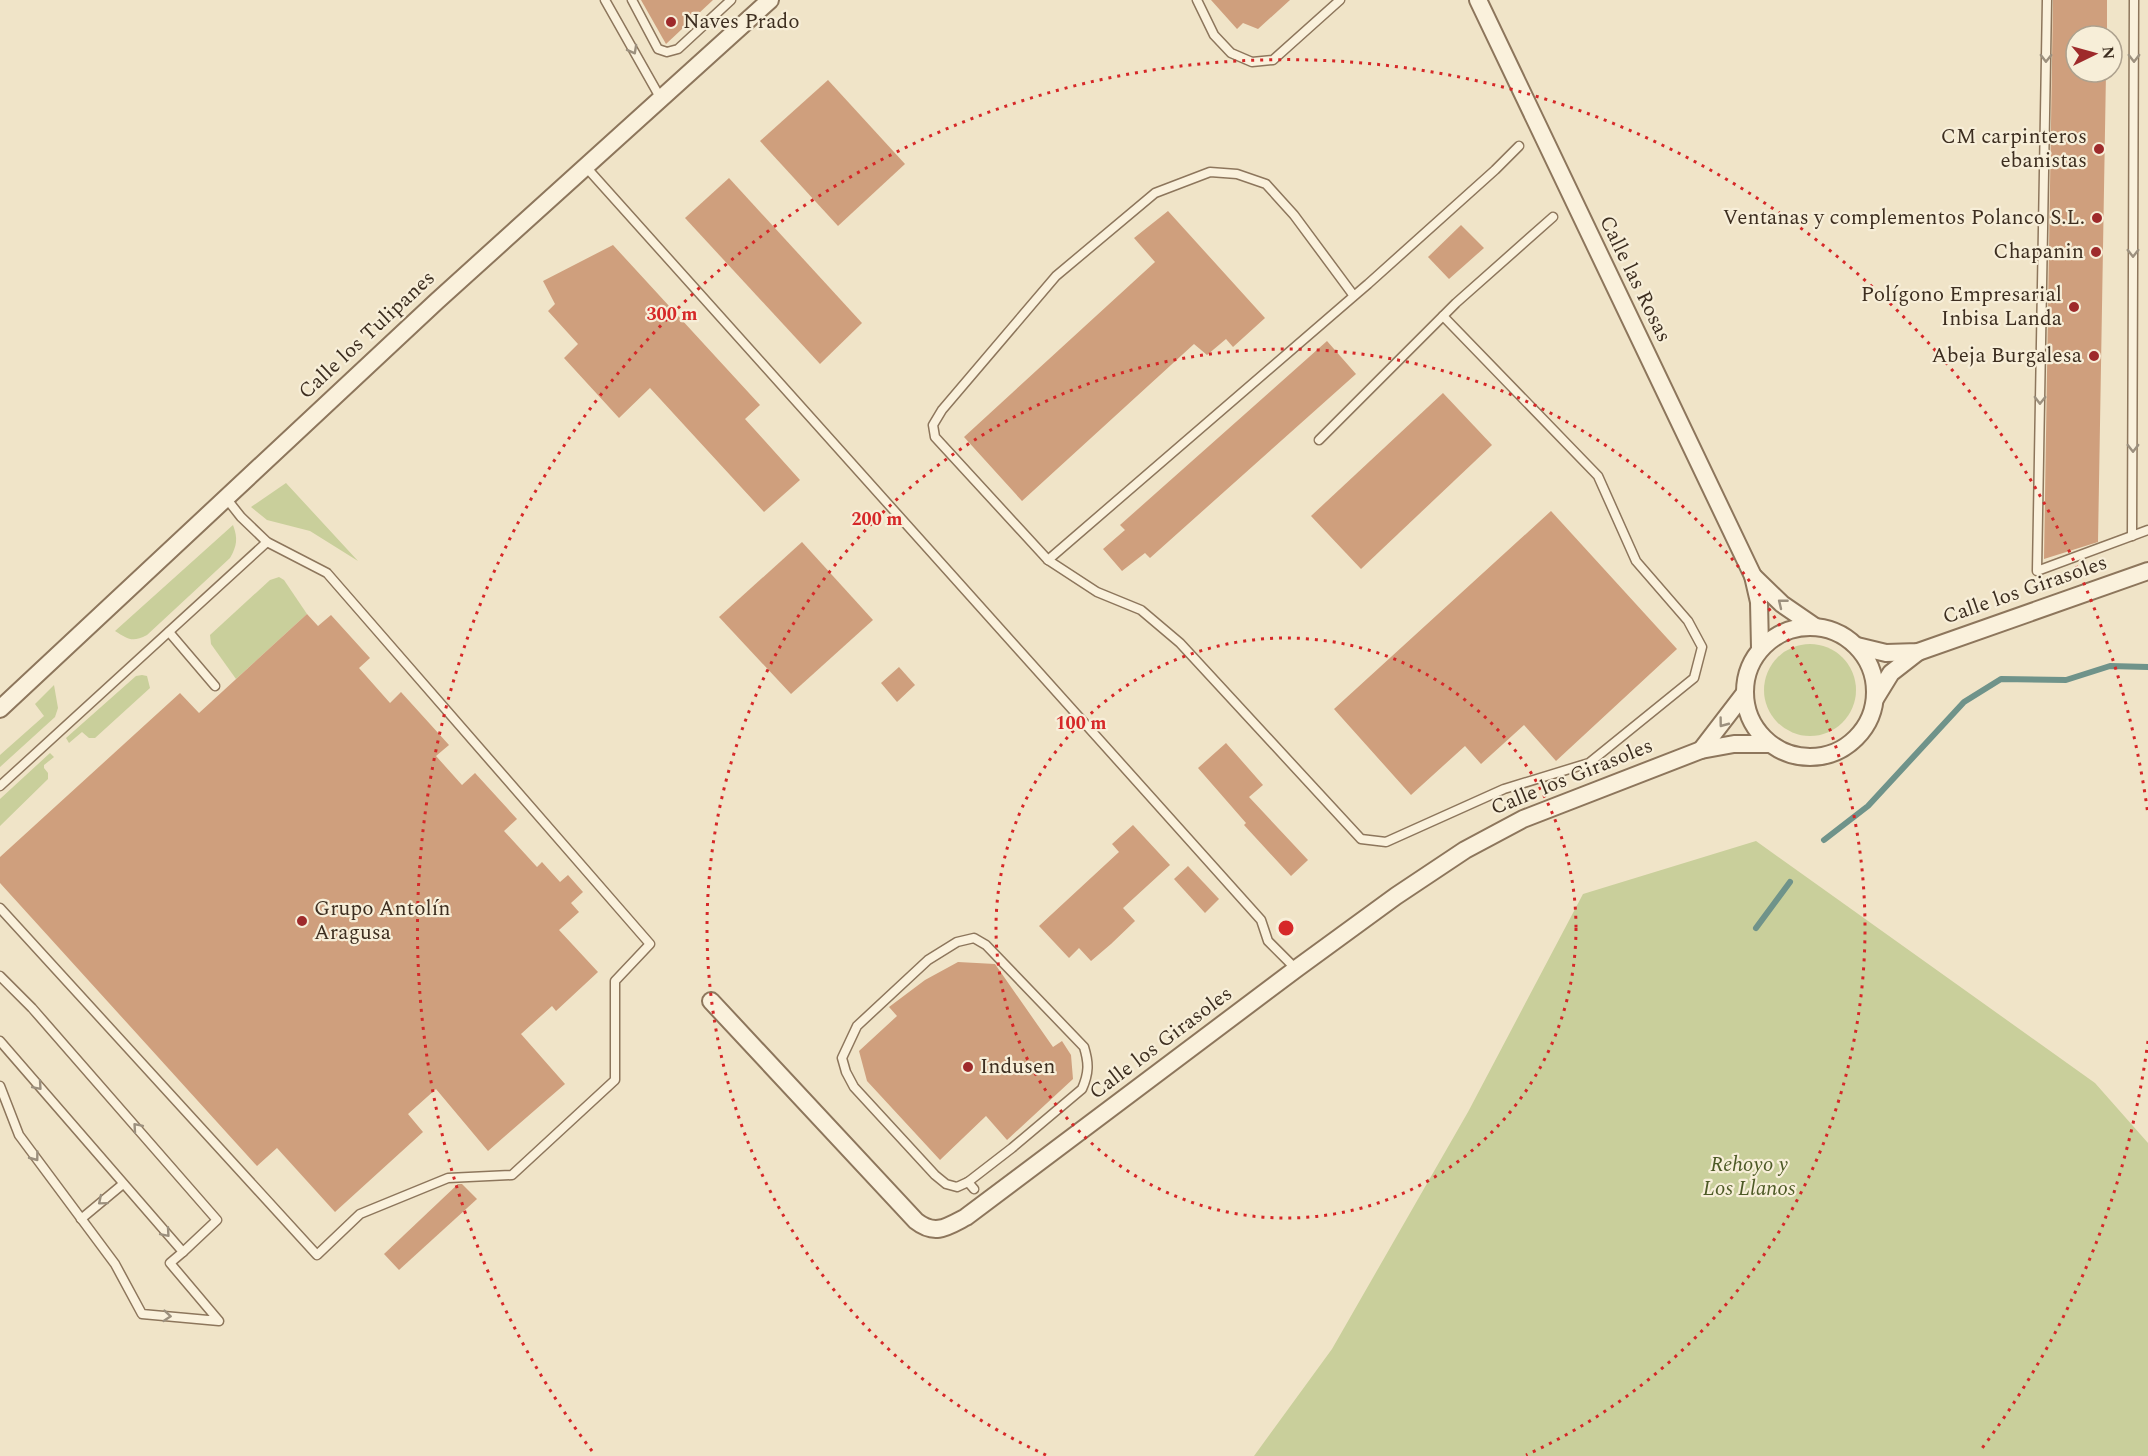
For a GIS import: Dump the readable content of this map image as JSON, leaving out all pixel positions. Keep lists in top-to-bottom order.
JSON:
{
  "streets": {
    "street": ["Calle las Rosas", "Calle los Tulipanes", "Calle los Girasoles"]
  },
  "crossings": [
    ["Calle las Rosas", "Calle los Girasoles"]
  ],
  "parks": ["Rehoyo y Los Llanos"],
  "places": [
    "Naves Prado",
    "CM carpinteros ebanistas",
    "Ventanas y complementos Polanco S.L.",
    "Chapanin",
    "Polígono Empresarial Inbisa Landa",
    "Abeja Burgalesa",
    "Grupo Antolín Aragusa",
    "Indusen"
  ],
  "north": "right",
  "rings": ["300 m", "200 m", "100 m"]
}
